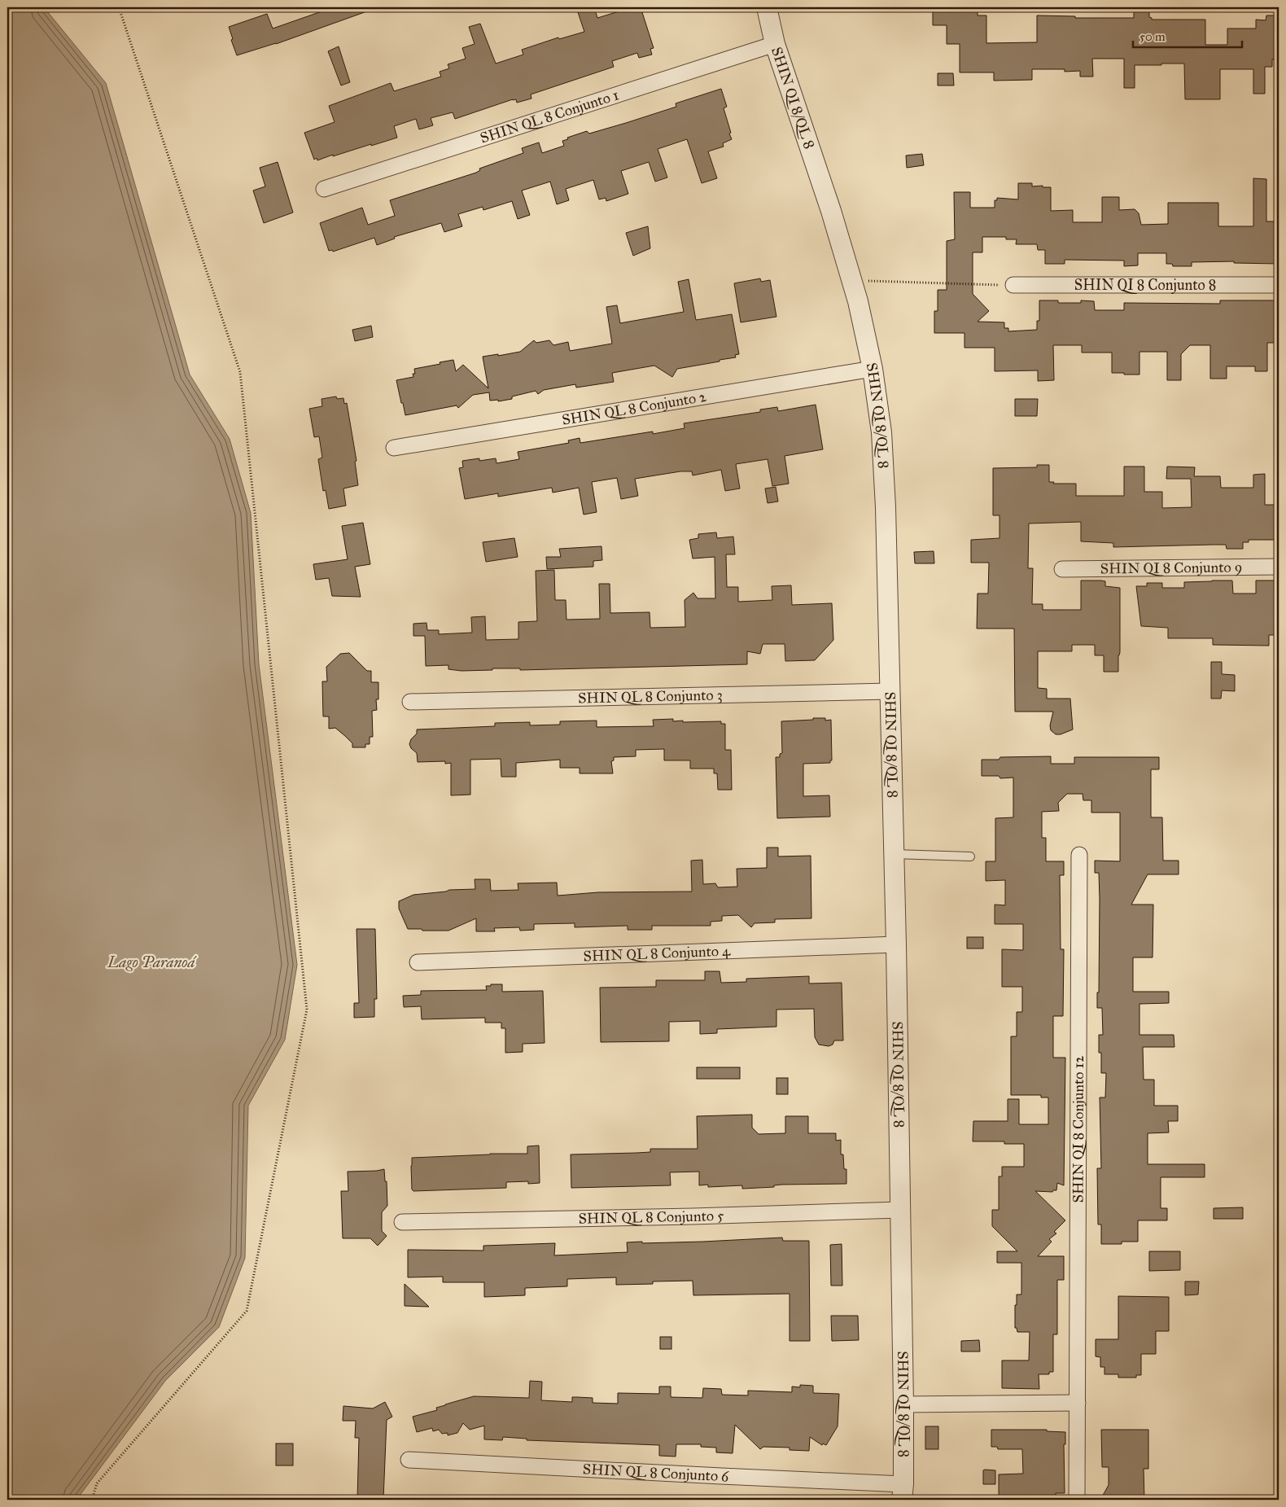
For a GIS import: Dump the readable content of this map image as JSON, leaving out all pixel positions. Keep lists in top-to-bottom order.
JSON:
{
  "streets": {
    "street": [
      "SHIN QI 8/QL 8",
      "SHIN QL 8 Conjunto 1",
      "SHIN QI 8 Conjunto 8",
      "SHIN QL 8 Conjunto 2",
      "SHIN QI 8 Conjunto 9",
      "SHIN QL 8 Conjunto 3",
      "SHIN QL 8 Conjunto 4",
      "SHIN QI 8 Conjunto 12",
      "SHIN QL 8 Conjunto 5",
      "SHIN QL 8 Conjunto 6"
    ]
  },
  "crossings": [
    ["SHIN QI 8/QL 8", "SHIN QL 8 Conjunto 1"],
    ["SHIN QI 8/QL 8", "SHIN QL 8 Conjunto 2"],
    ["SHIN QI 8/QL 8", "SHIN QL 8 Conjunto 3"],
    ["SHIN QI 8/QL 8", "SHIN QL 8 Conjunto 4"],
    ["SHIN QI 8/QL 8", "SHIN QL 8 Conjunto 5"],
    ["SHIN QI 8/QL 8", "SHIN QL 8 Conjunto 6"]
  ],
  "water": ["Lago Paranoá"],
  "scale_bar": "50 m"
}
